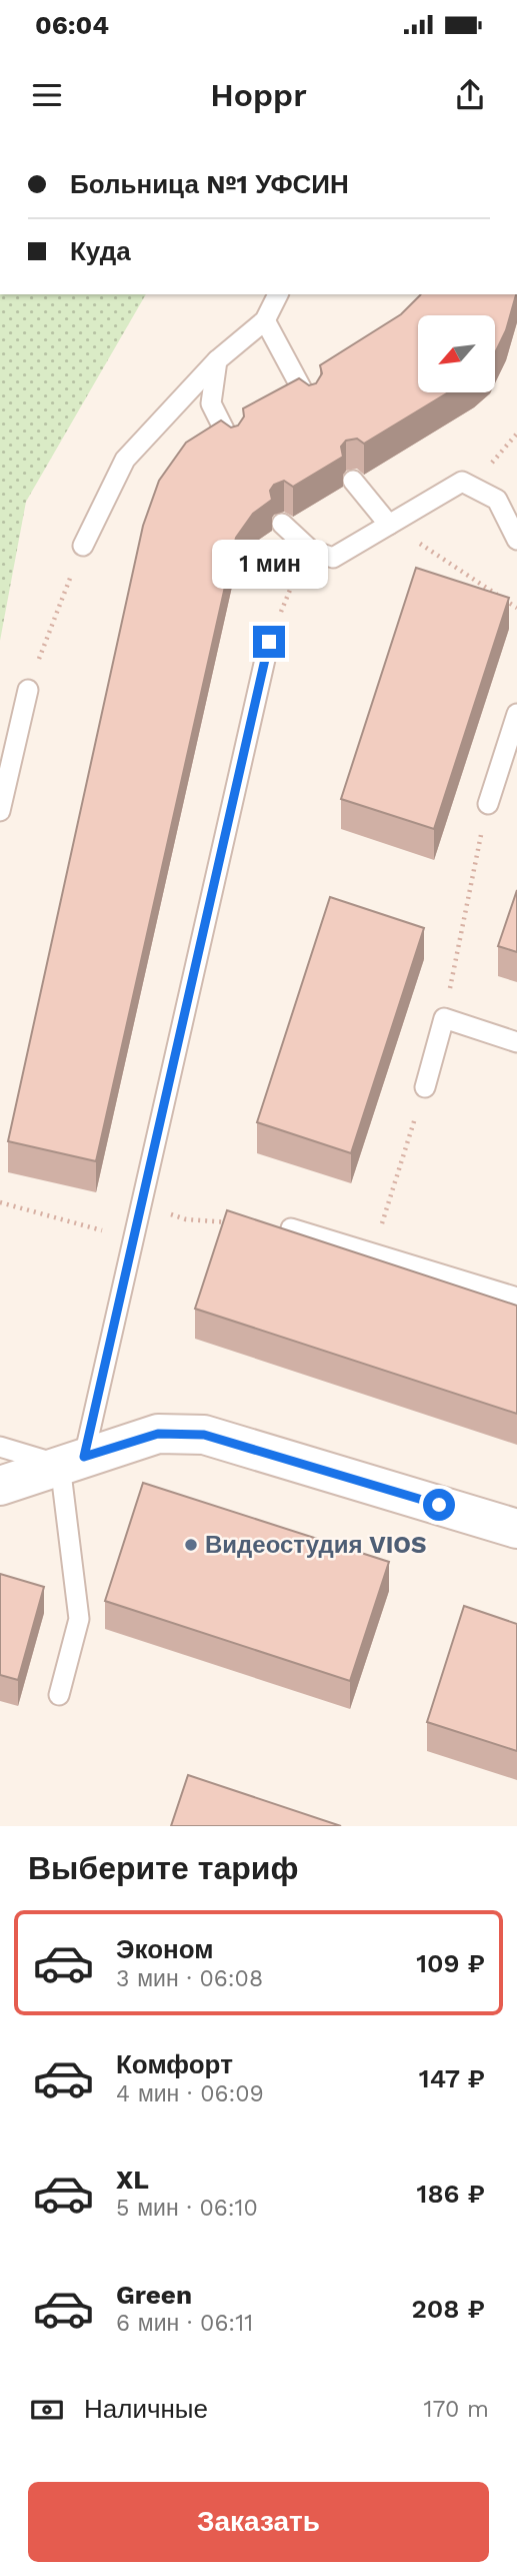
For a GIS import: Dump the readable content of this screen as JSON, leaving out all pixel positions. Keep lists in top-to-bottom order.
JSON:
{
  "places": ["Видеостудия VIOS"],
  "north": "bottom left",
  "page": {
    "status": "06:04",
    "header": "Hoppr",
    "banner": ["Больница №1 УФСИН", "Куда"],
    "bubble": "1 мин",
    "heading": "Выберите тариф",
    "list": [
      {
        "name": "Эконом",
        "note": "3 мин · 06:08",
        "value": "109 ₽"
      },
      {
        "name": "Комфорт",
        "note": "4 мин · 06:09",
        "value": "147 ₽"
      },
      {
        "name": "XL",
        "note": "5 мин · 06:10",
        "value": "186 ₽"
      },
      {
        "name": "Green",
        "note": "6 мин · 06:11",
        "value": "208 ₽"
      }
    ],
    "pay": ["Наличные", "170 m"],
    "buttons": "Заказать"
  }
}
